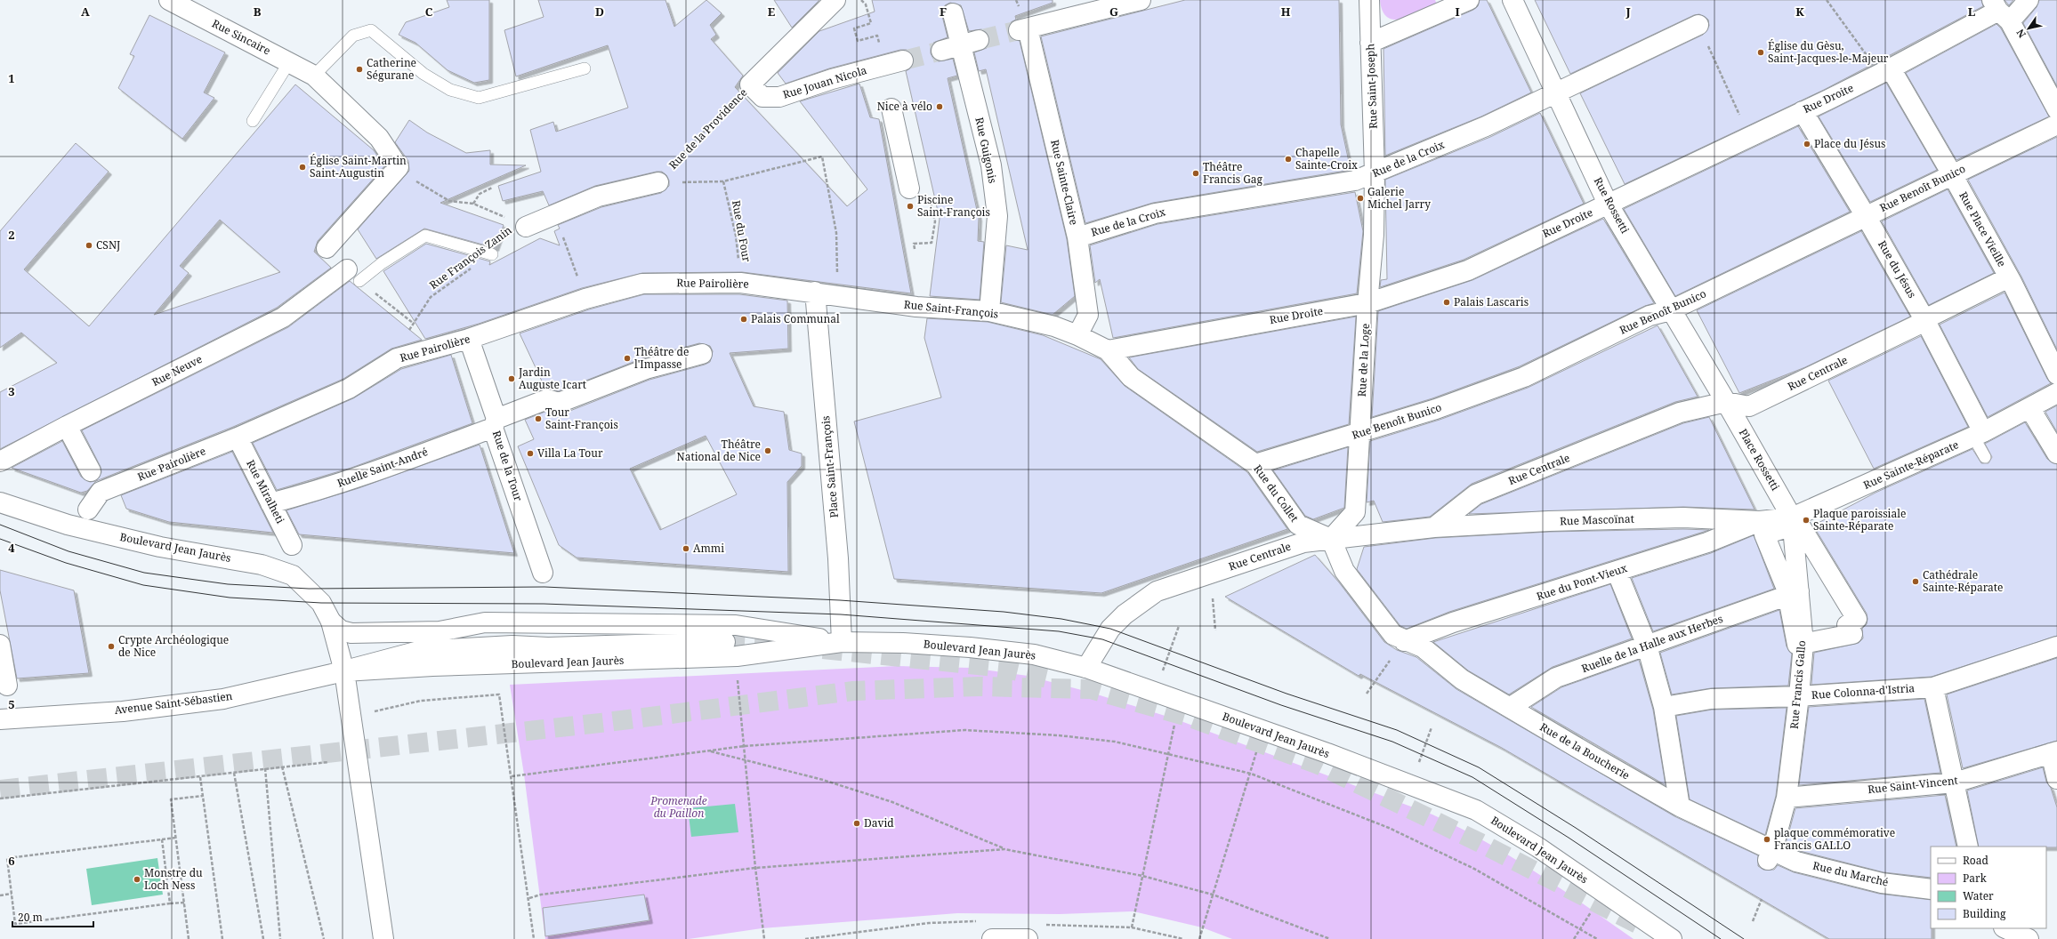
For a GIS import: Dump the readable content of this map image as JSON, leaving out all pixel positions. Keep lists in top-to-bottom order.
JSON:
{
  "streets": {
    "street": [
      "Rue Sincaire",
      "Rue Jouan Nicola",
      "Rue Saint-Joseph",
      "Rue Droite",
      "Rue de la Providence",
      "Rue Guigonis",
      "Rue de la Croix",
      "Rue Sainte-Claire",
      "Rue Benoît Bunico",
      "Rue Rossetti",
      "Rue Place Vieille",
      "Rue du Jésus",
      "Rue Pairolière",
      "Rue Saint-François",
      "Rue de la Loge",
      "Rue Neuve",
      "Rue Centrale",
      "Place Rossetti",
      "Rue Sainte-Réparate",
      "Rue de la Tour",
      "Place Saint-François",
      "Ruelle Saint-André",
      "Rue Miralheti",
      "Rue du Collet",
      "Rue Mascoïnat",
      "Boulevard Jean Jaurès",
      "Rue du Pont-Vieux",
      "Ruelle de la Halle aux Herbes",
      "Rue Francis Gallo",
      "Rue Colonna-d'Istria",
      "Avenue Saint-Sébastien",
      "Rue de la Boucherie",
      "Rue Saint-Vincent",
      "Rue du Marché"
    ],
    "path": ["Rue du Four", "Rue François Zanin"]
  },
  "crossings": [
    ["Rue Jouan Nicola", "Rue de la Providence"],
    ["Rue Saint-Joseph", "Rue de la Croix"],
    ["Rue Saint-Joseph", "Rue de la Loge"],
    ["Rue Droite", "Rue Rossetti"],
    ["Rue Droite", "Rue Place Vieille"],
    ["Rue Droite", "Rue du Jésus"],
    ["Rue Droite", "Rue Saint-François"],
    ["Rue Droite", "Rue de la Loge"],
    ["Rue Droite", "Rue du Collet"],
    ["Rue Guigonis", "Rue Saint-François"],
    ["Rue de la Croix", "Rue Sainte-Claire"],
    ["Rue de la Croix", "Rue Rossetti"],
    ["Rue de la Croix", "Rue de la Loge"],
    ["Rue Sainte-Claire", "Rue Saint-François"],
    ["Rue Benoît Bunico", "Rue Rossetti"],
    ["Rue Benoît Bunico", "Rue Place Vieille"],
    ["Rue Benoît Bunico", "Rue du Jésus"],
    ["Rue Benoît Bunico", "Rue de la Loge"],
    ["Rue Benoît Bunico", "Rue du Collet"],
    ["Rue Rossetti", "Rue Centrale"],
    ["Rue Rossetti", "Place Rossetti"],
    ["Rue Place Vieille", "Rue Centrale"],
    ["Rue du Four", "Rue Pairolière"],
    ["Rue François Zanin", "Rue Pairolière"],
    ["Rue du Jésus", "Rue Centrale"],
    ["Rue du Jésus", "Rue Sainte-Réparate"],
    ["Rue Pairolière", "Rue Saint-François"],
    ["Rue Pairolière", "Rue de la Tour"],
    ["Rue Pairolière", "Rue Miralheti"],
    ["Rue Saint-François", "Place Saint-François"],
    ["Rue Saint-François", "Rue du Collet"],
    ["Rue de la Loge", "Rue Centrale"],
    ["Rue de la Loge", "Rue du Collet"],
    ["Rue Centrale", "Place Rossetti"],
    ["Rue Centrale", "Rue du Collet"],
    ["Rue Centrale", "Rue Mascoïnat"],
    ["Rue Centrale", "Boulevard Jean Jaurès"],
    ["Place Rossetti", "Rue Sainte-Réparate"],
    ["Place Rossetti", "Rue Francis Gallo"],
    ["Rue Sainte-Réparate", "Rue Mascoïnat"],
    ["Rue Sainte-Réparate", "Rue du Pont-Vieux"],
    ["Rue Sainte-Réparate", "Rue Francis Gallo"],
    ["Rue de la Tour", "Ruelle Saint-André"],
    ["Place Saint-François", "Boulevard Jean Jaurès"],
    ["Ruelle Saint-André", "Rue Miralheti"],
    ["Rue Mascoïnat", "Rue du Pont-Vieux"],
    ["Boulevard Jean Jaurès", "Avenue Saint-Sébastien"],
    ["Rue du Pont-Vieux", "Rue de la Boucherie"],
    ["Ruelle de la Halle aux Herbes", "Rue Francis Gallo"],
    ["Ruelle de la Halle aux Herbes", "Rue de la Boucherie"],
    ["Rue Francis Gallo", "Rue Colonna-d'Istria"],
    ["Rue Francis Gallo", "Rue de la Boucherie"],
    ["Rue Francis Gallo", "Rue Saint-Vincent"],
    ["Rue Francis Gallo", "Rue du Marché"],
    ["Rue de la Boucherie", "Rue du Marché"]
  ],
  "parks": ["Promenade du Paillon"],
  "places": [
    "Église du Gèsu, Saint-Jacques-le-Majeur",
    "Catherine Ségurane",
    "Nice à vélo",
    "Place du Jésus",
    "Chapelle Sainte-Croix",
    "Église Saint-Martin Saint-Augustin",
    "Théâtre Francis Gag",
    "Galerie Michel Jarry",
    "Piscine Saint-François",
    "CSNJ",
    "Palais Lascaris",
    "Palais Communal",
    "Théâtre de l'Impasse",
    "Jardin Auguste Icart",
    "Tour Saint-François",
    "Théâtre National de Nice",
    "Villa La Tour",
    "Plaque paroissiale Sainte-Réparate",
    "Ammi",
    "Cathédrale Sainte-Réparate",
    "Crypte Archéologique de Nice",
    "David",
    "plaque commémorative Francis GALLO",
    "Monstre du Loch Ness"
  ],
  "legend": [
    "Road",
    "Park",
    "Water",
    "Building"
  ],
  "scale_bar": "20 m",
  "north": "bottom left",
  "grid": {
    "columns": [
      "A",
      "B",
      "C",
      "D",
      "E",
      "F",
      "G",
      "H",
      "I",
      "J",
      "K",
      "L"
    ],
    "rows": [
      "1",
      "2",
      "3",
      "4",
      "5",
      "6"
    ]
  }
}
